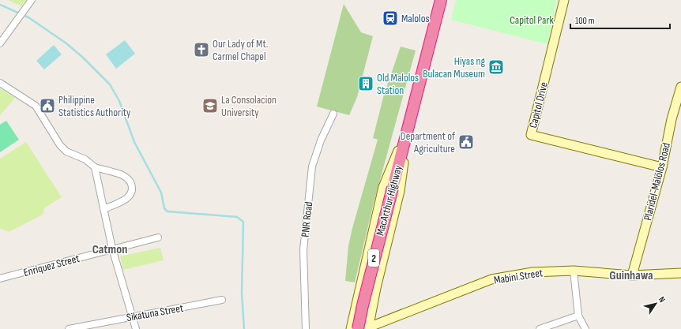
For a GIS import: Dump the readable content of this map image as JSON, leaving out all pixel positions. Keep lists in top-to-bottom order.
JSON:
{
  "streets": {
    "highway": ["MacArthur Highway", "2"],
    "main road": ["Capitol Drive", "Plaridel-Malolos Road", "Mabini Street"],
    "street": ["PNR Road", "Enriquez Street", "Sikatuna Street"]
  },
  "crossings": [
    ["Capitol Drive", "Plaridel-Malolos Road"],
    ["Plaridel-Malolos Road", "Mabini Street"],
    ["MacArthur Highway", "Mabini Street"]
  ],
  "districts": ["Catmon", "Guinhawa"],
  "parks": ["Capitol Park"],
  "places": {
    "station": ["Malolos"],
    "church": ["Our Lady of Mt. Carmel Chapel"],
    "museum": ["Hiyas ng Bulacan Museum"],
    "building": ["Old Malolos Station"],
    "public building": ["Philippine Statistics Authority", "Department of Agriculture"],
    "school or university": ["La Consolacion University"]
  },
  "scale_bar": "100 m",
  "north": "top right"
}
